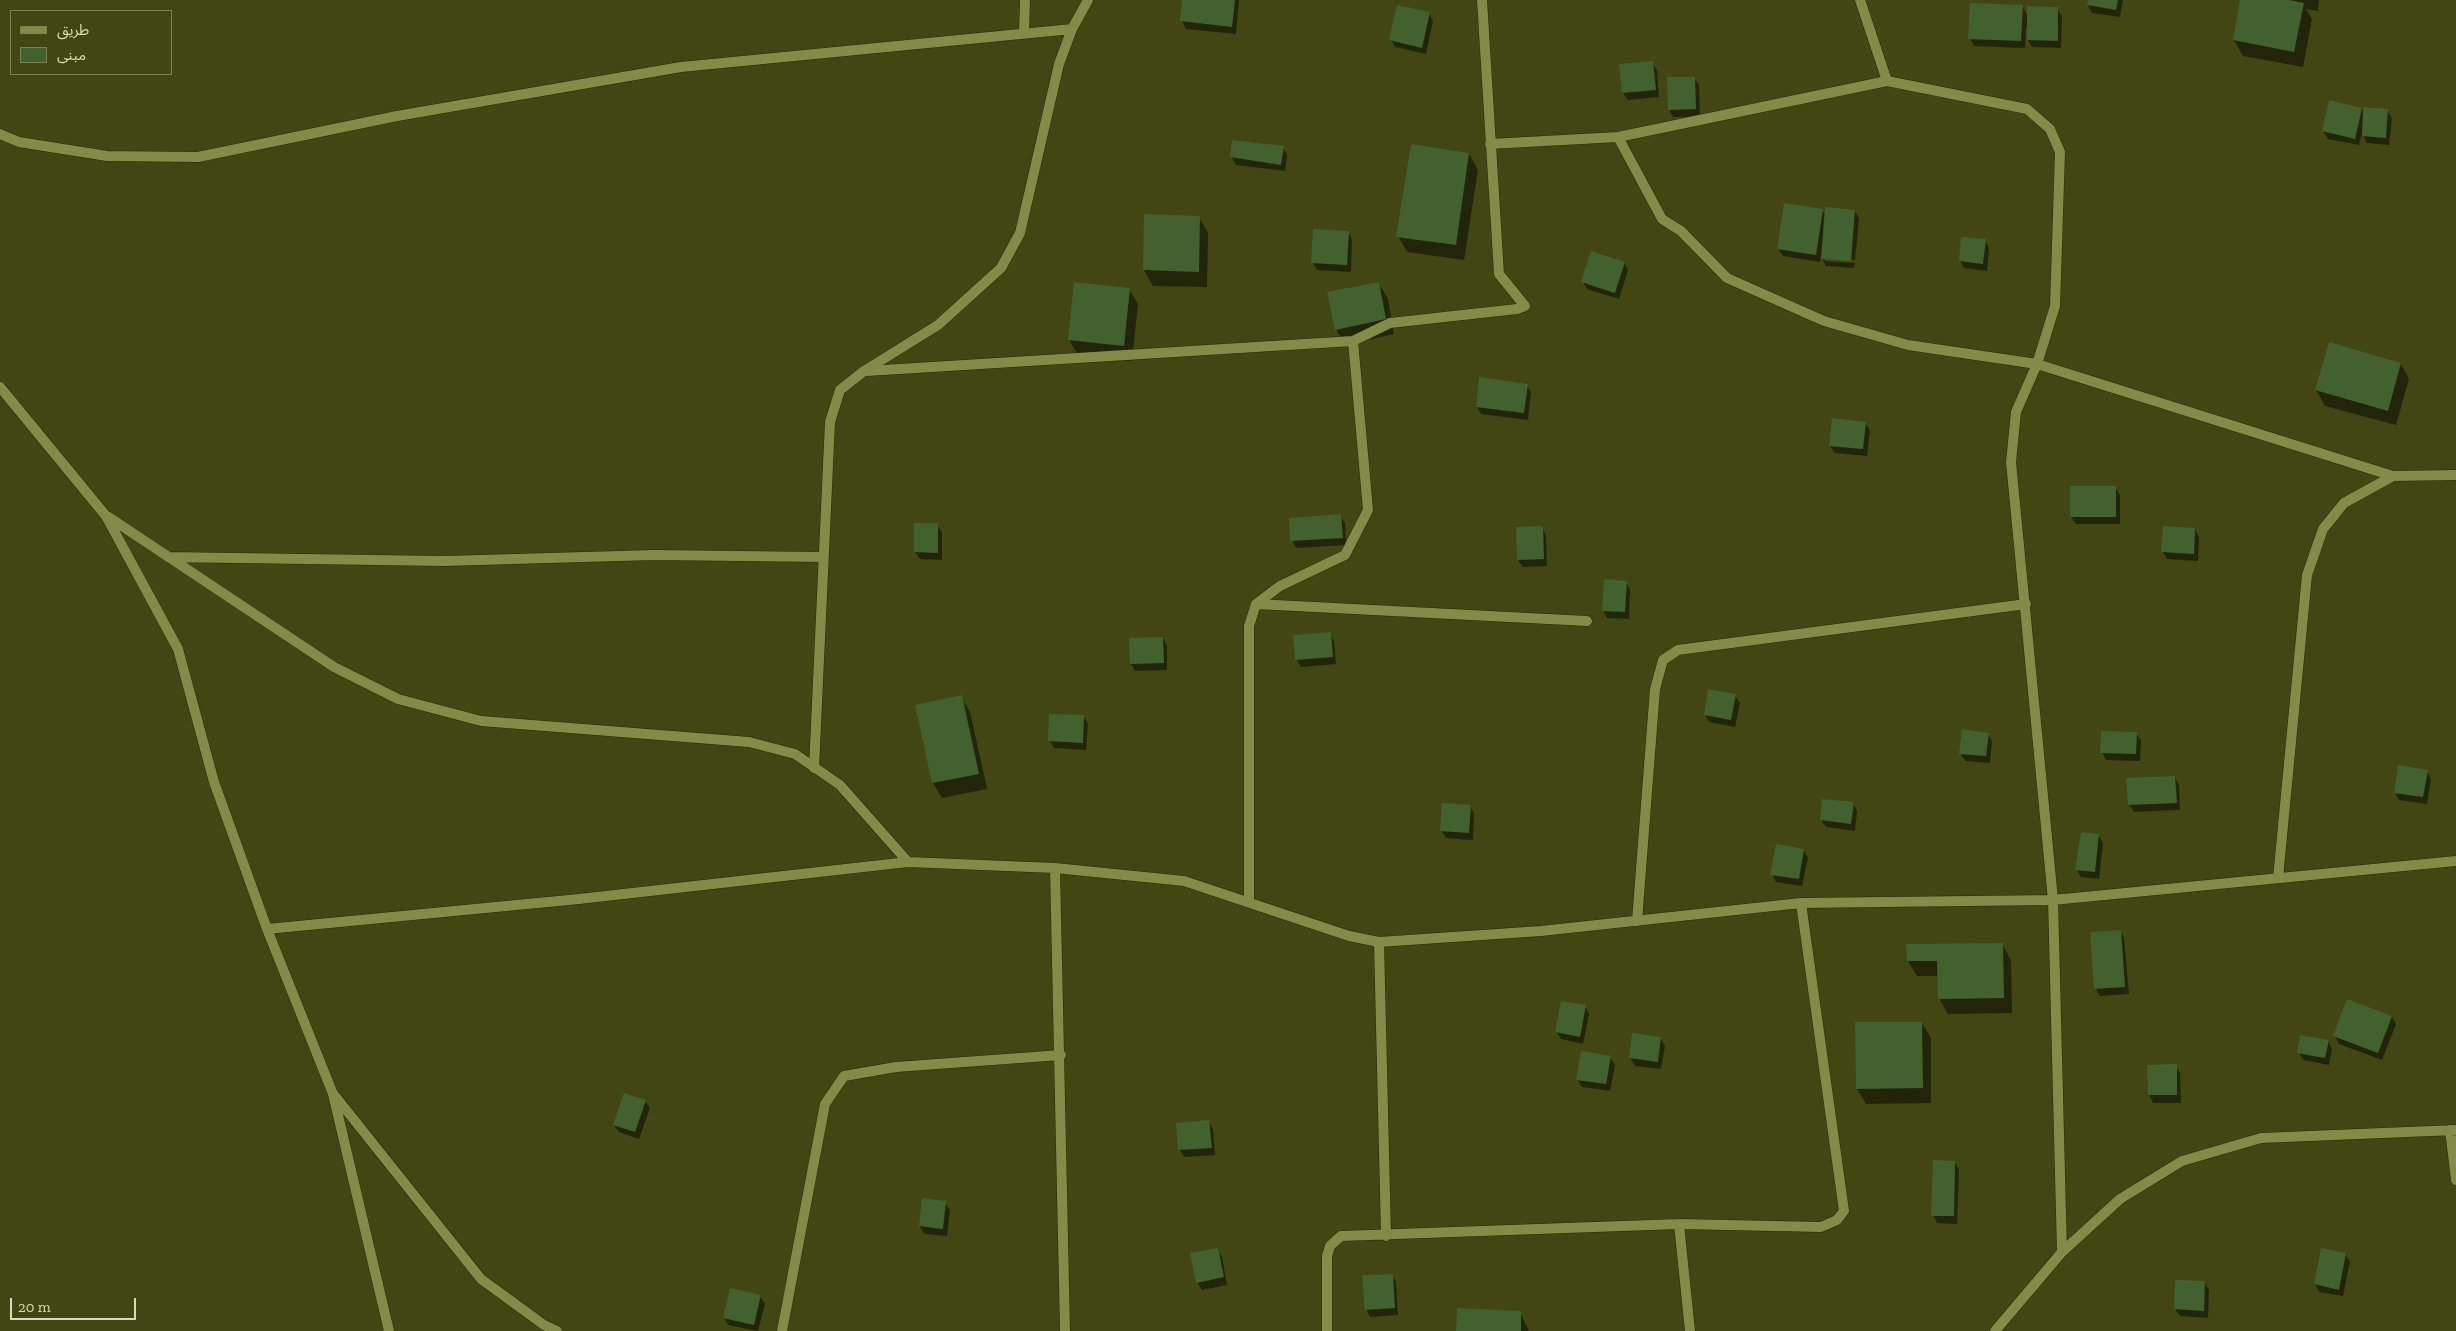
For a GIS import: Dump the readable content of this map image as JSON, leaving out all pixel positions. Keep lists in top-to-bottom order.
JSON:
{
  "legend": ["طريق", "مبنى"],
  "scale_bar": "20 m"
}
